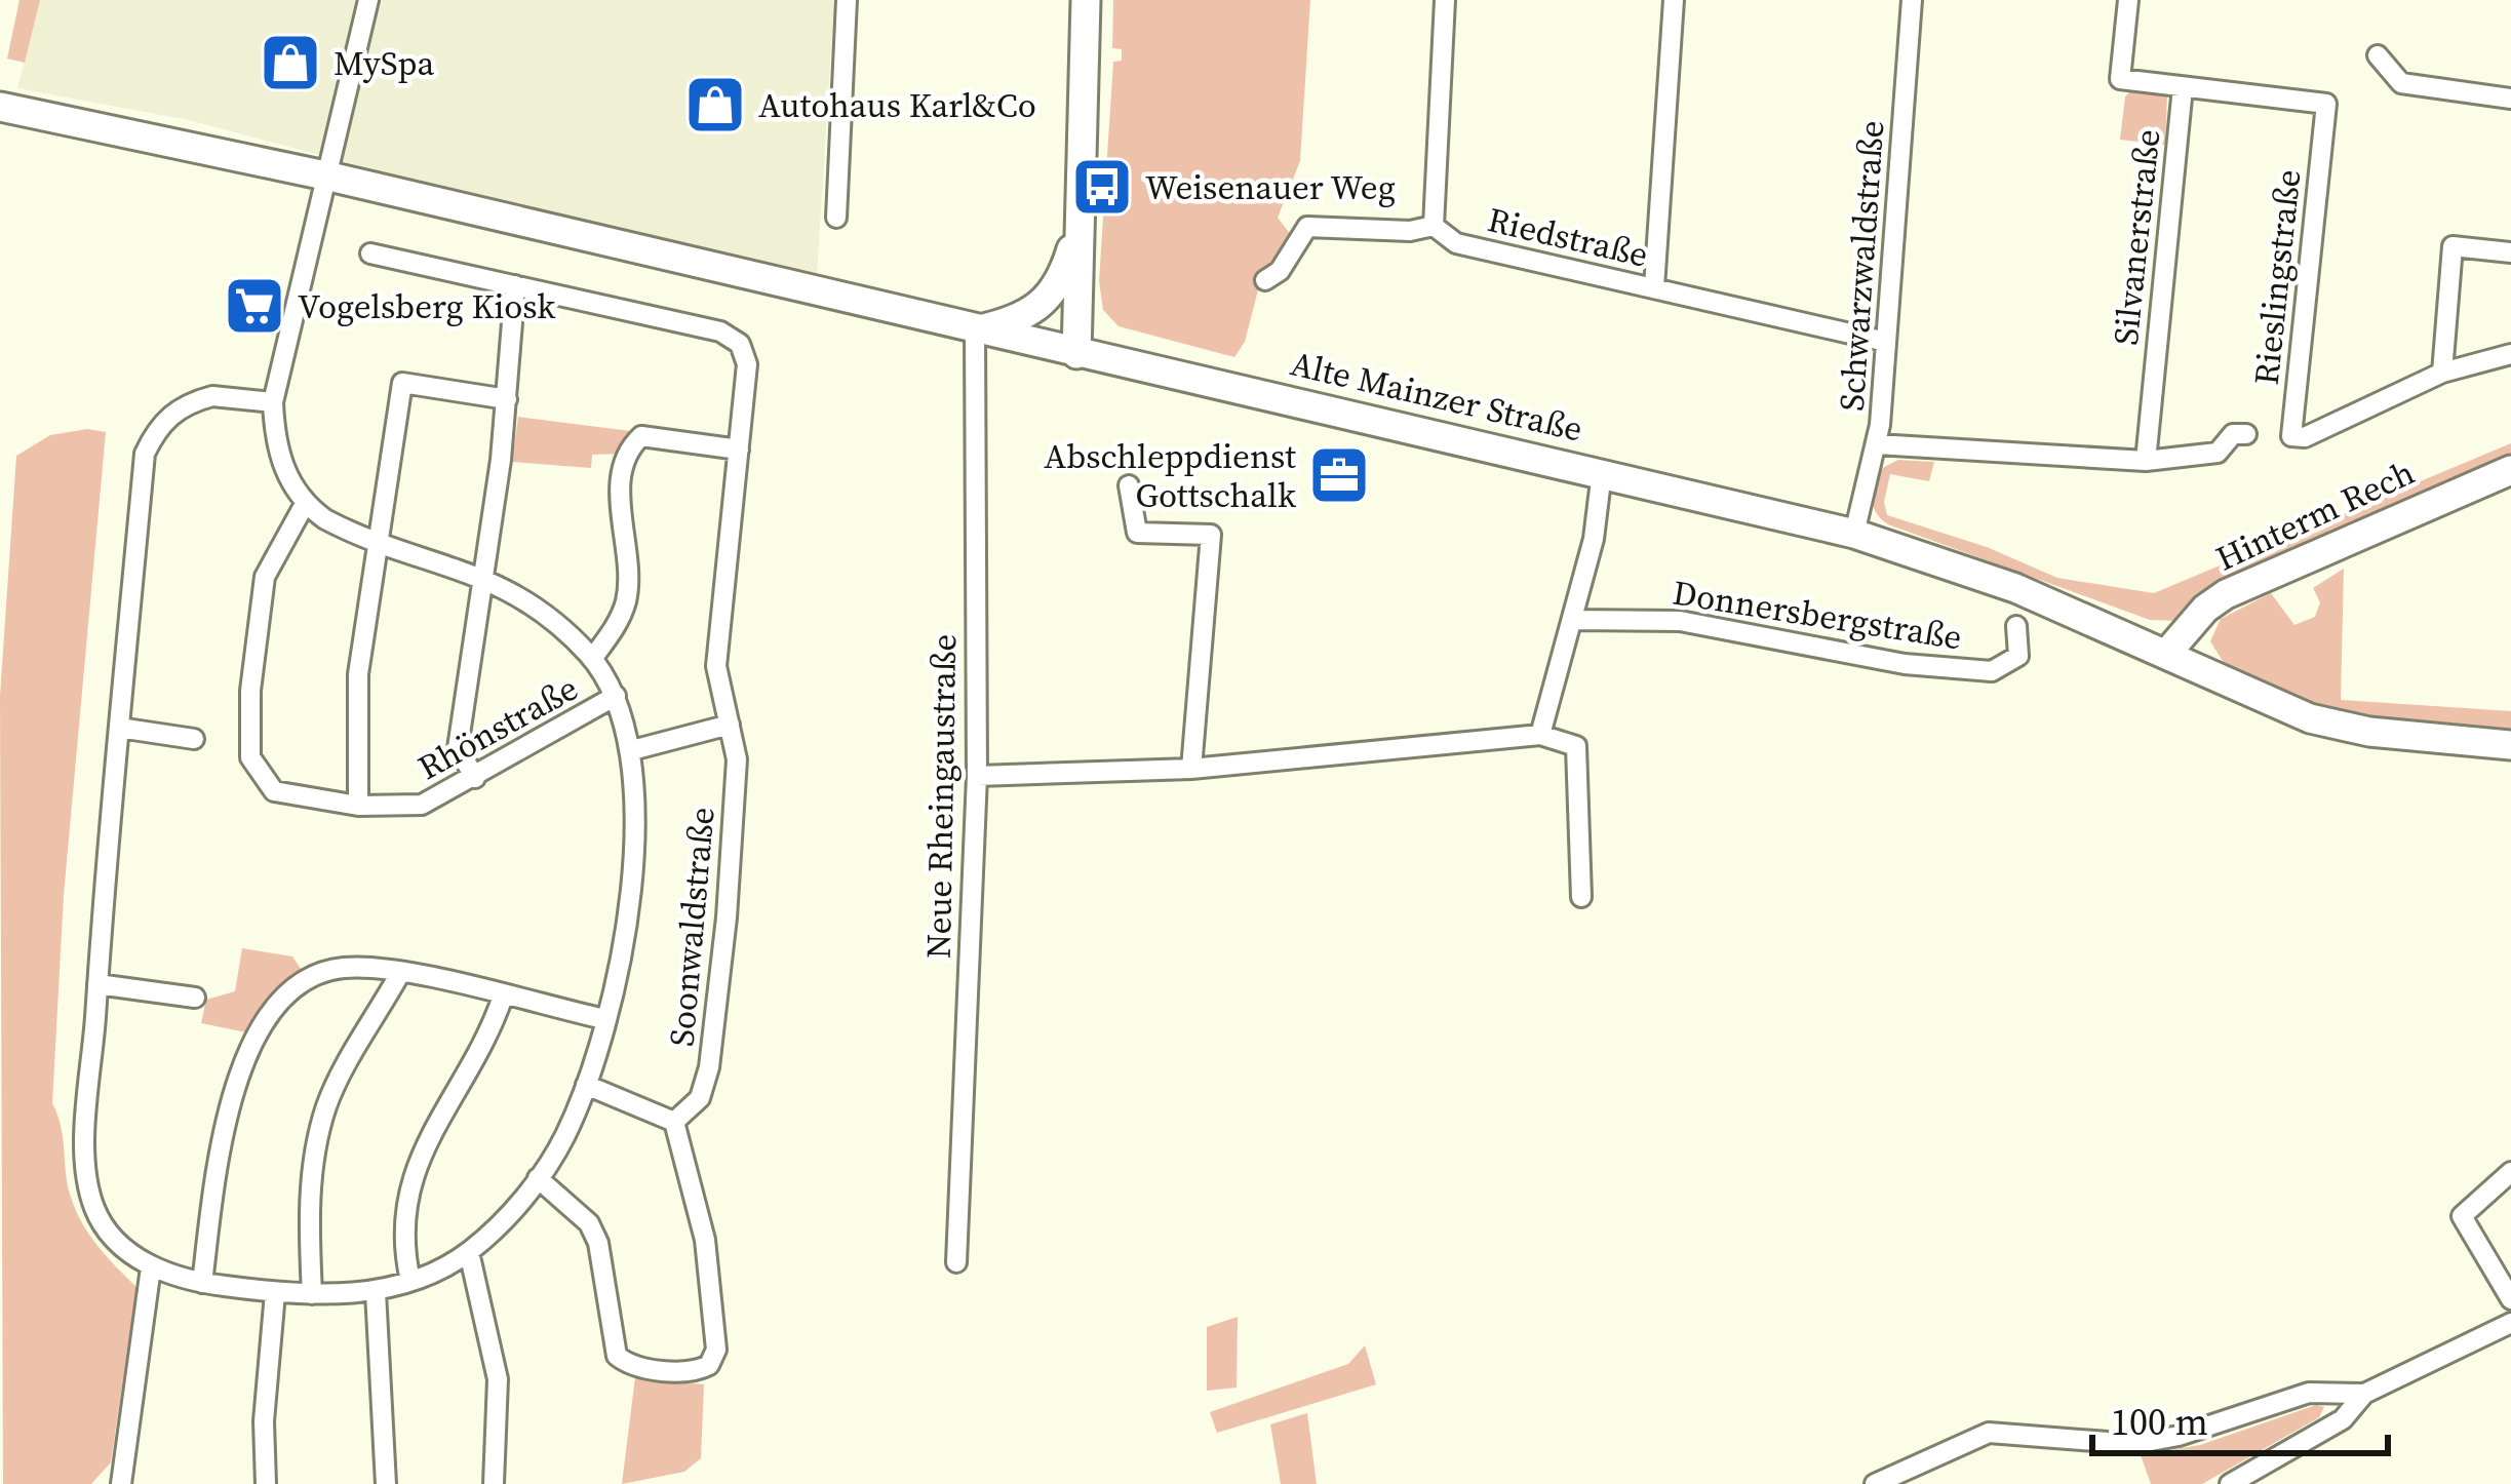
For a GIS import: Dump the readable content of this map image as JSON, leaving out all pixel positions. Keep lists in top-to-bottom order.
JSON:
{
  "streets": {
    "street": [
      "Riedstraße",
      "Silvanerstraße",
      "Schwarzwaldstraße",
      "Rieslingstraße",
      "Alte Mainzer Straße",
      "Hinterm Rech",
      "Donnersbergstraße",
      "Rhönstraße",
      "Neue Rheingaustraße",
      "Soonwaldstraße"
    ]
  },
  "crossings": [
    ["Riedstraße", "Schwarzwaldstraße"],
    ["Silvanerstraße", "Rieslingstraße"],
    ["Schwarzwaldstraße", "Alte Mainzer Straße"],
    ["Alte Mainzer Straße", "Hinterm Rech"],
    ["Alte Mainzer Straße", "Neue Rheingaustraße"]
  ],
  "places": {
    "shop": ["MySpa", "Autohaus Karl&Co"],
    "bus stop": ["Weisenauer Weg"],
    "supermarket": ["Vogelsberg Kiosk"],
    "office": ["Abschleppdienst Gottschalk"]
  },
  "scale_bar": "100 m"
}
